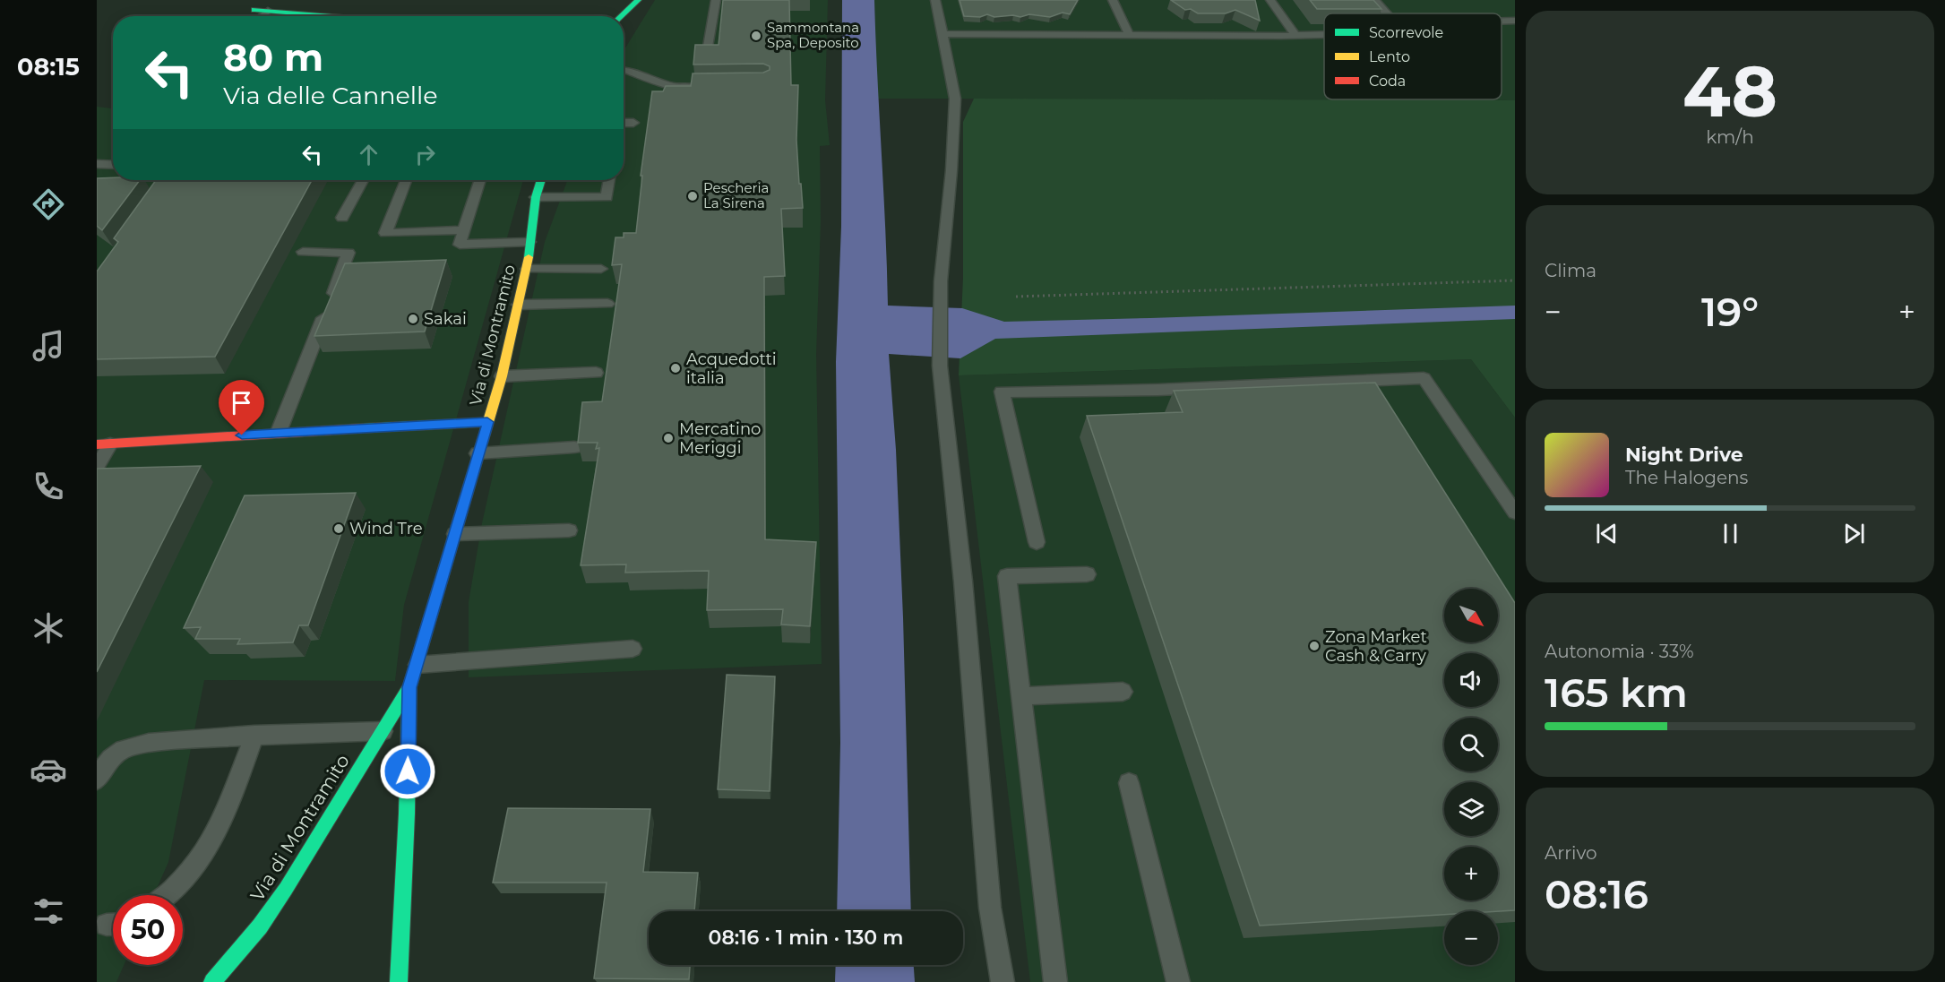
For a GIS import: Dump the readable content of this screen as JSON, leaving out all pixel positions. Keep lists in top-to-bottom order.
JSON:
{
  "streets": {
    "main road": ["Via di Montramito"]
  },
  "places": [
    "Sammontana Spa, Deposito",
    "Pescheria La Sirena",
    "Sakai",
    "Acquedotti italia",
    "Mercatino Meriggi",
    "Wind Tre",
    "Zona Market Cash & Carry"
  ],
  "legend": ["Scorrevole", "Lento", "Coda"],
  "north": "bottom right",
  "page": {
    "tabs": "08:15",
    "tile": [
      ["48", "km/h"],
      "Clima",
      ["Autonomia · 33%", "165 km"],
      ["Arrivo", "08:16"]
    ],
    "turn": ["80 m", "Via delle Cannelle"],
    "heat": ["−", "19°", "+"],
    "song": ["Night Drive", "The Halogens"],
    "map_buttons": ["+", "−"],
    "limit": "50",
    "trip": "08:16 · 1 min · 130 m"
  }
}
